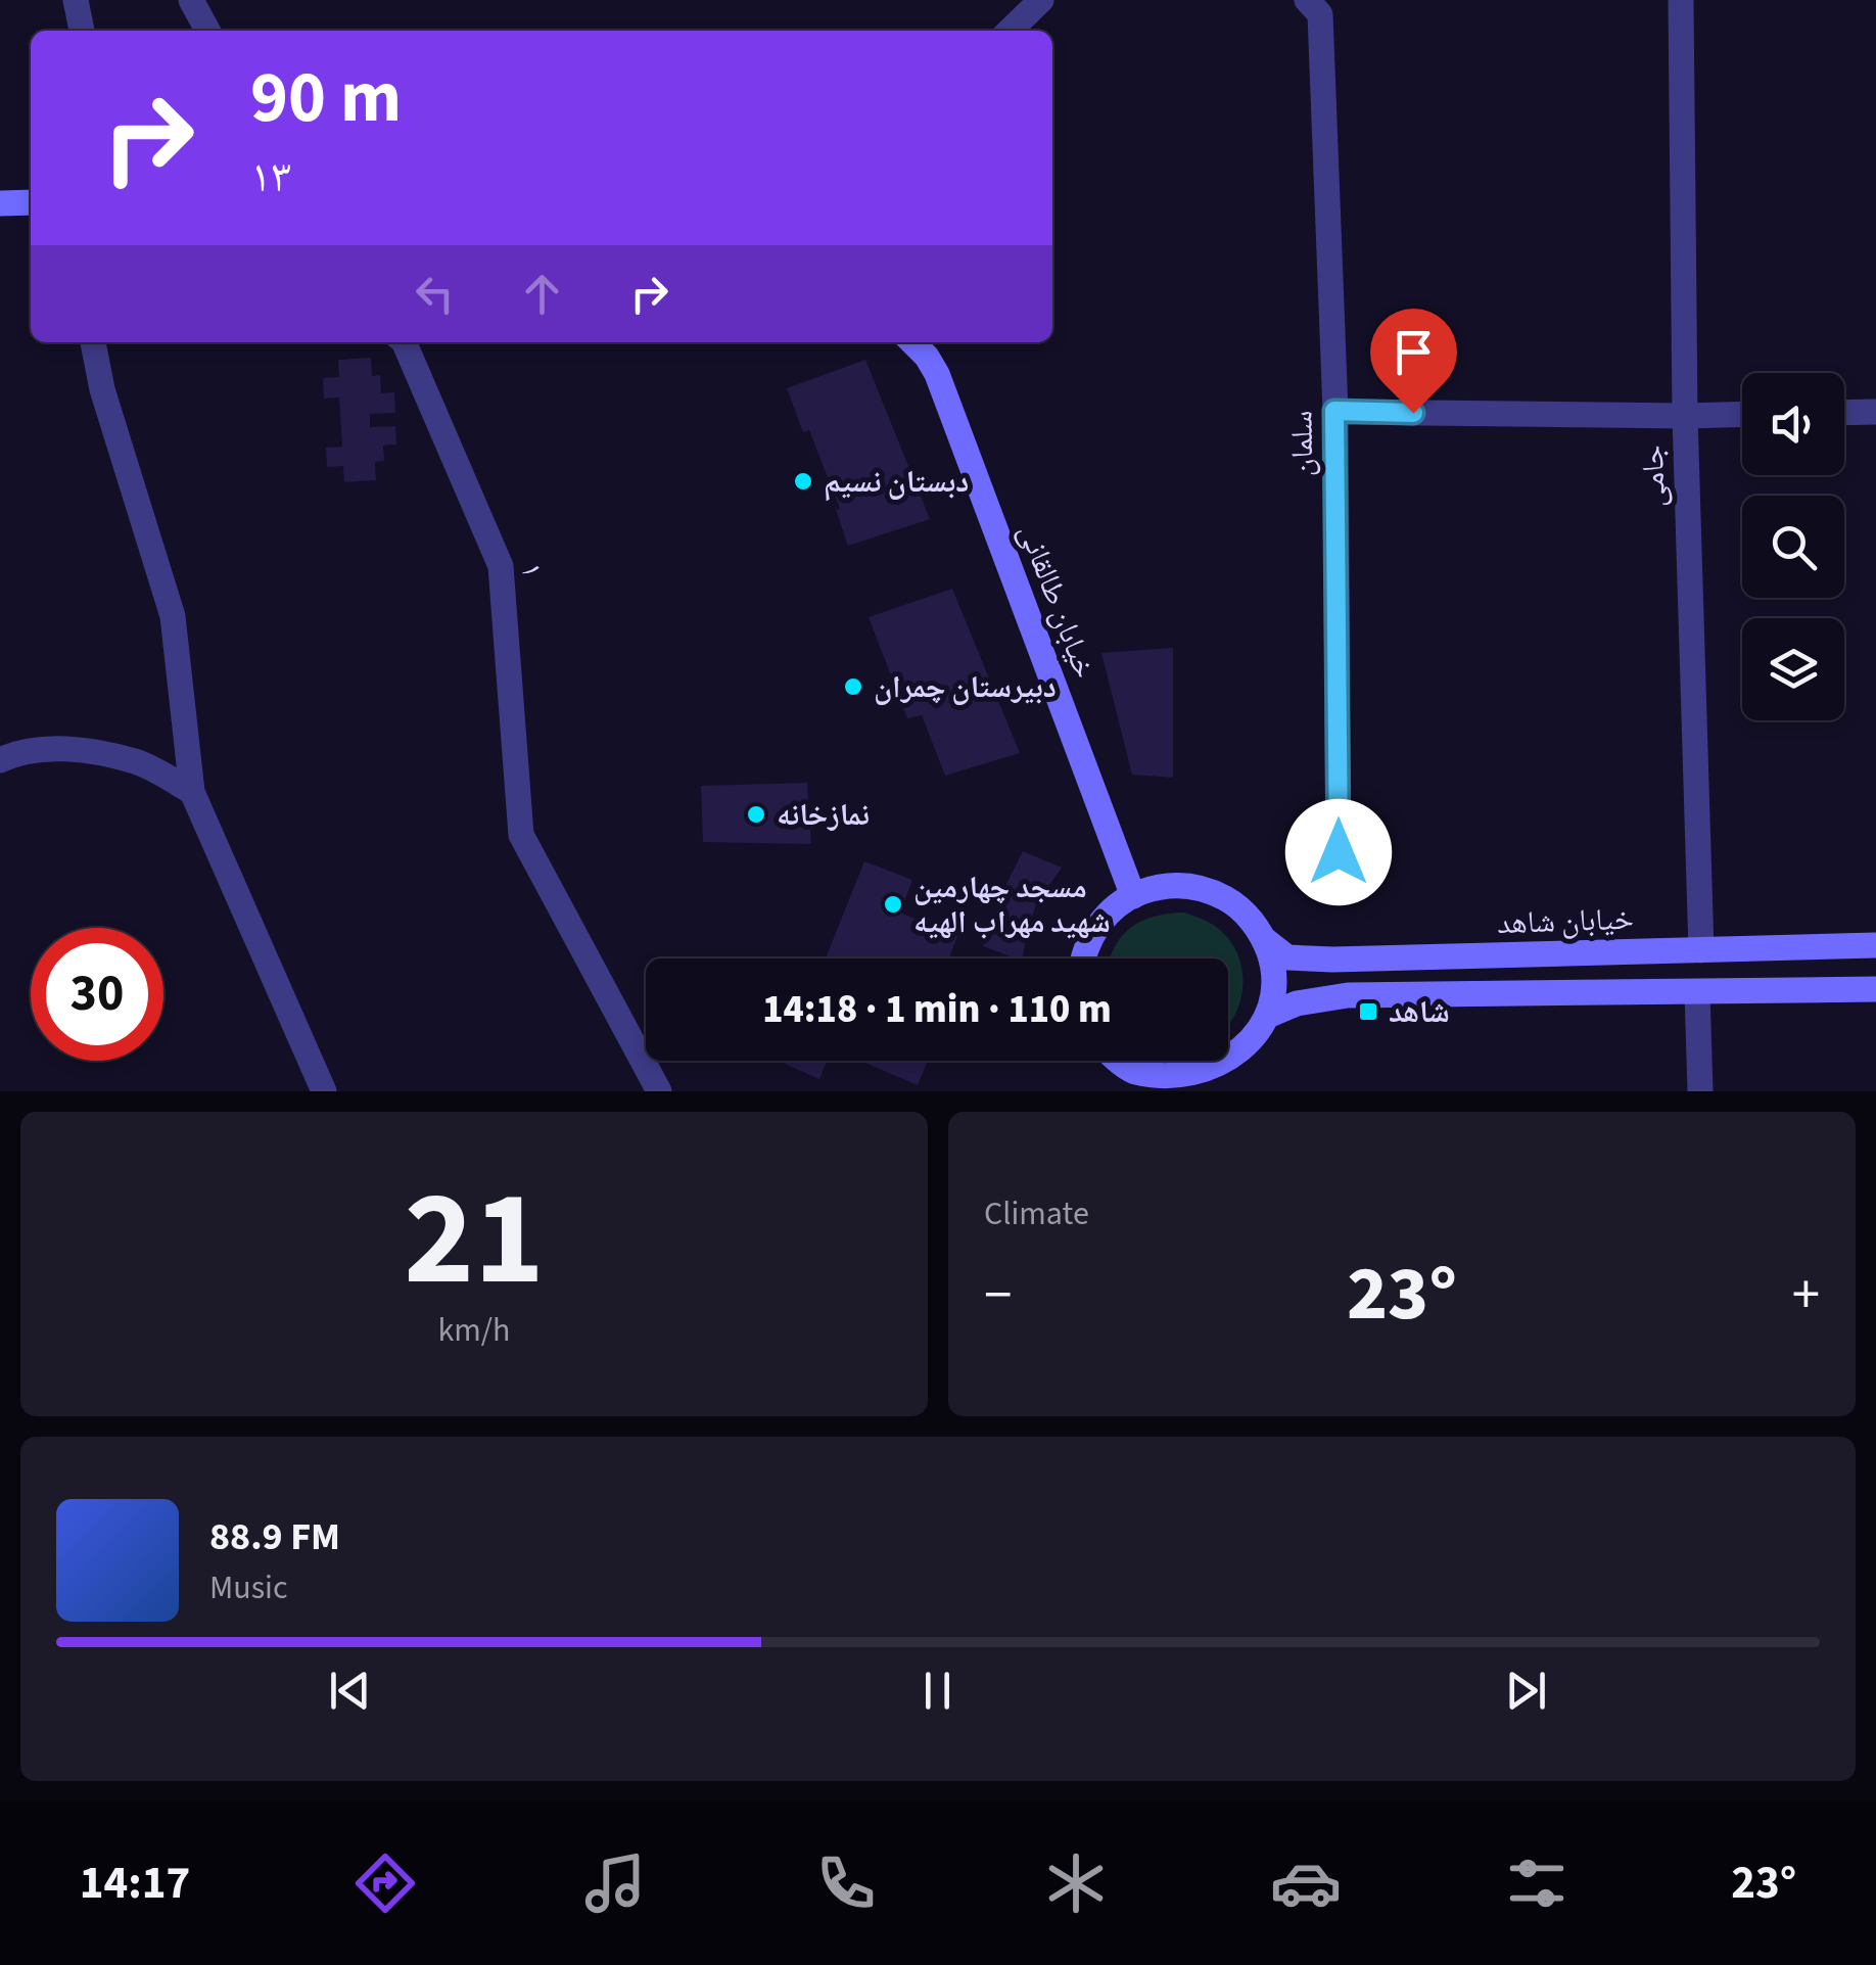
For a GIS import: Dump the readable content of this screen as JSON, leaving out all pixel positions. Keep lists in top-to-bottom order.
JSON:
{
  "streets": {
    "main road": ["خیابان طالقانی", "خیابان شاهد"],
    "street": ["سلمان", "جامی", "۱"]
  },
  "crossings": [
    ["جامی", "خیابان شاهد"]
  ],
  "places": {
    "other": [
      "دبستان نسیم",
      "دبیرستان چمران",
      "نمازخانه",
      "مسجد چهارمین شهید مهراب الهیه"
    ],
    "transit": ["شاهد"]
  },
  "page": {
    "turn": ["90 m", "۱۳"],
    "limit": "30",
    "trip": "14:18 · 1 min · 110 m",
    "tile": [
      ["21", "km/h"],
      "Climate"
    ],
    "heat": ["−", "23°", "+"],
    "song": ["88.9 FM", "Music"],
    "tabs": ["14:17", "23°"]
  }
}
